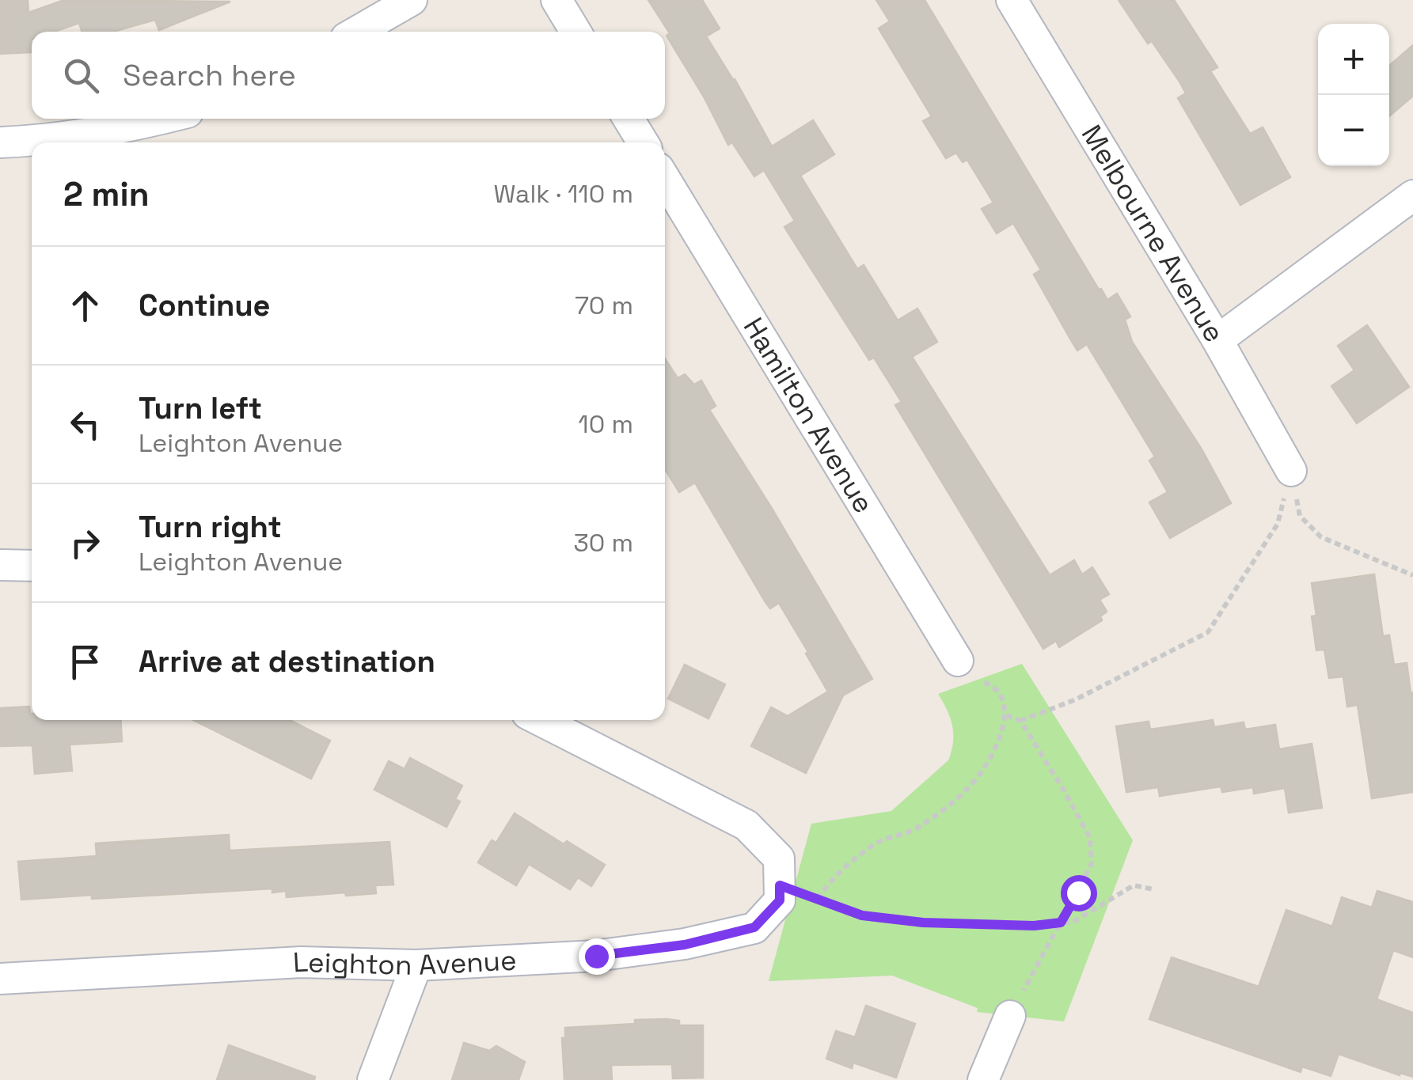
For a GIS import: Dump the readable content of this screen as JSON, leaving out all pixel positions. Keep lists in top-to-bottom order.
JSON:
{
  "streets": {
    "street": ["Melbourne Avenue", "Hamilton Avenue", "Leighton Avenue"]
  },
  "page": {
    "map_buttons": ["+", "−"],
    "search": "Search here",
    "heading": ["2 min", "Walk · 110 m"],
    "list": [
      ["Continue", "70 m"],
      ["Turn left", "Leighton Avenue", "10 m"],
      ["Turn right", "Leighton Avenue", "30 m"],
      "Arrive at destination"
    ]
  }
}
